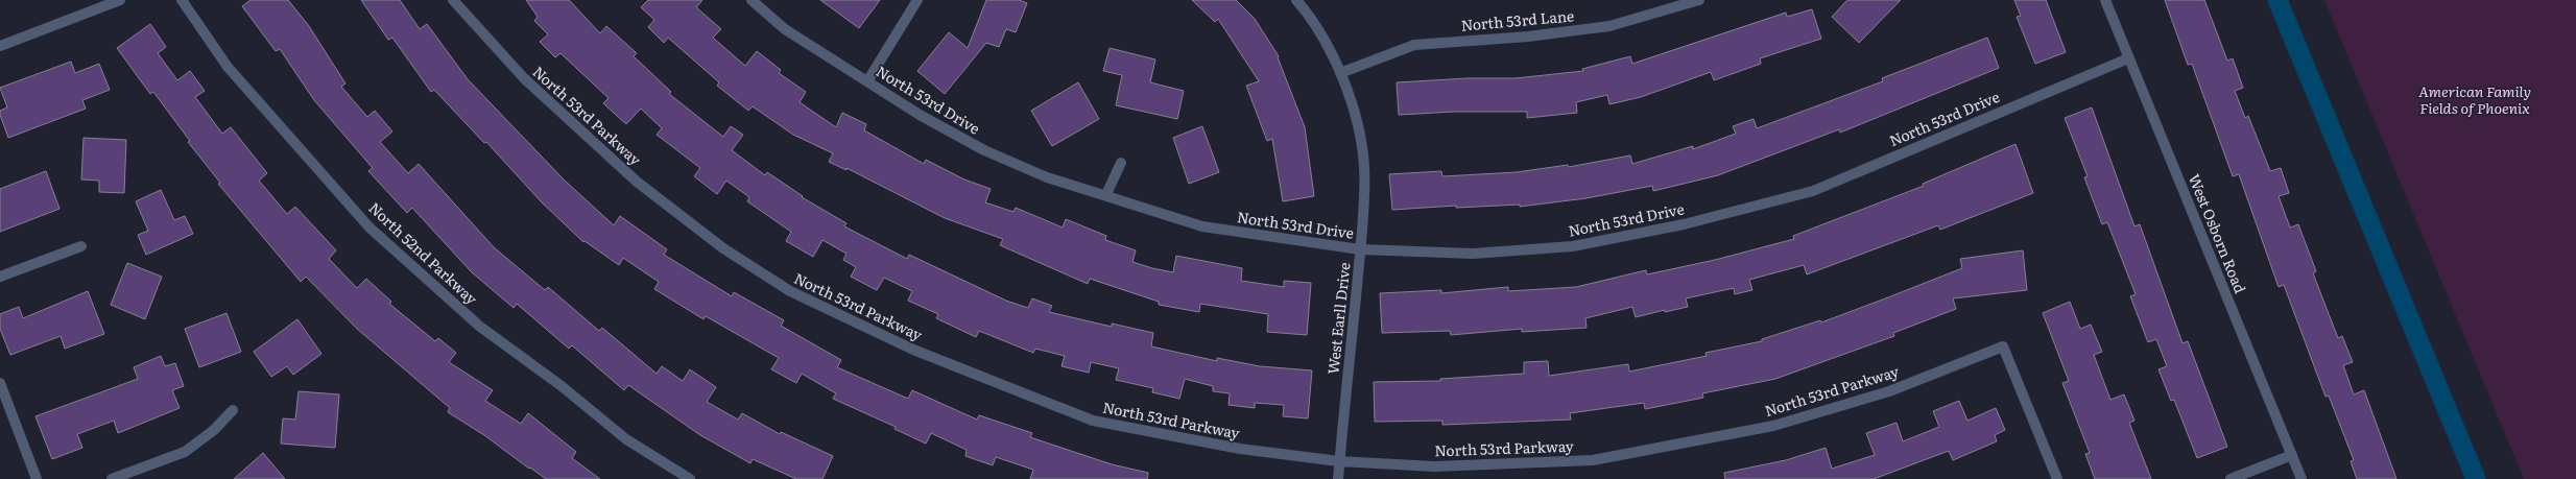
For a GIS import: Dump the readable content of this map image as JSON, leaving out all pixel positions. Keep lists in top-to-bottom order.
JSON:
{
  "streets": {
    "street": [
      "North 53rd Lane",
      "North 53rd Drive",
      "North 53rd Parkway",
      "West Osborn Road",
      "North 52nd Parkway",
      "West Earll Drive"
    ]
  },
  "crossings": [
    ["North 53rd Lane", "West Earll Drive"],
    ["North 53rd Drive", "West Osborn Road"],
    ["North 53rd Drive", "West Earll Drive"],
    ["North 53rd Parkway", "West Earll Drive"]
  ],
  "parks": ["American Family Fields of Phoenix"]
}
